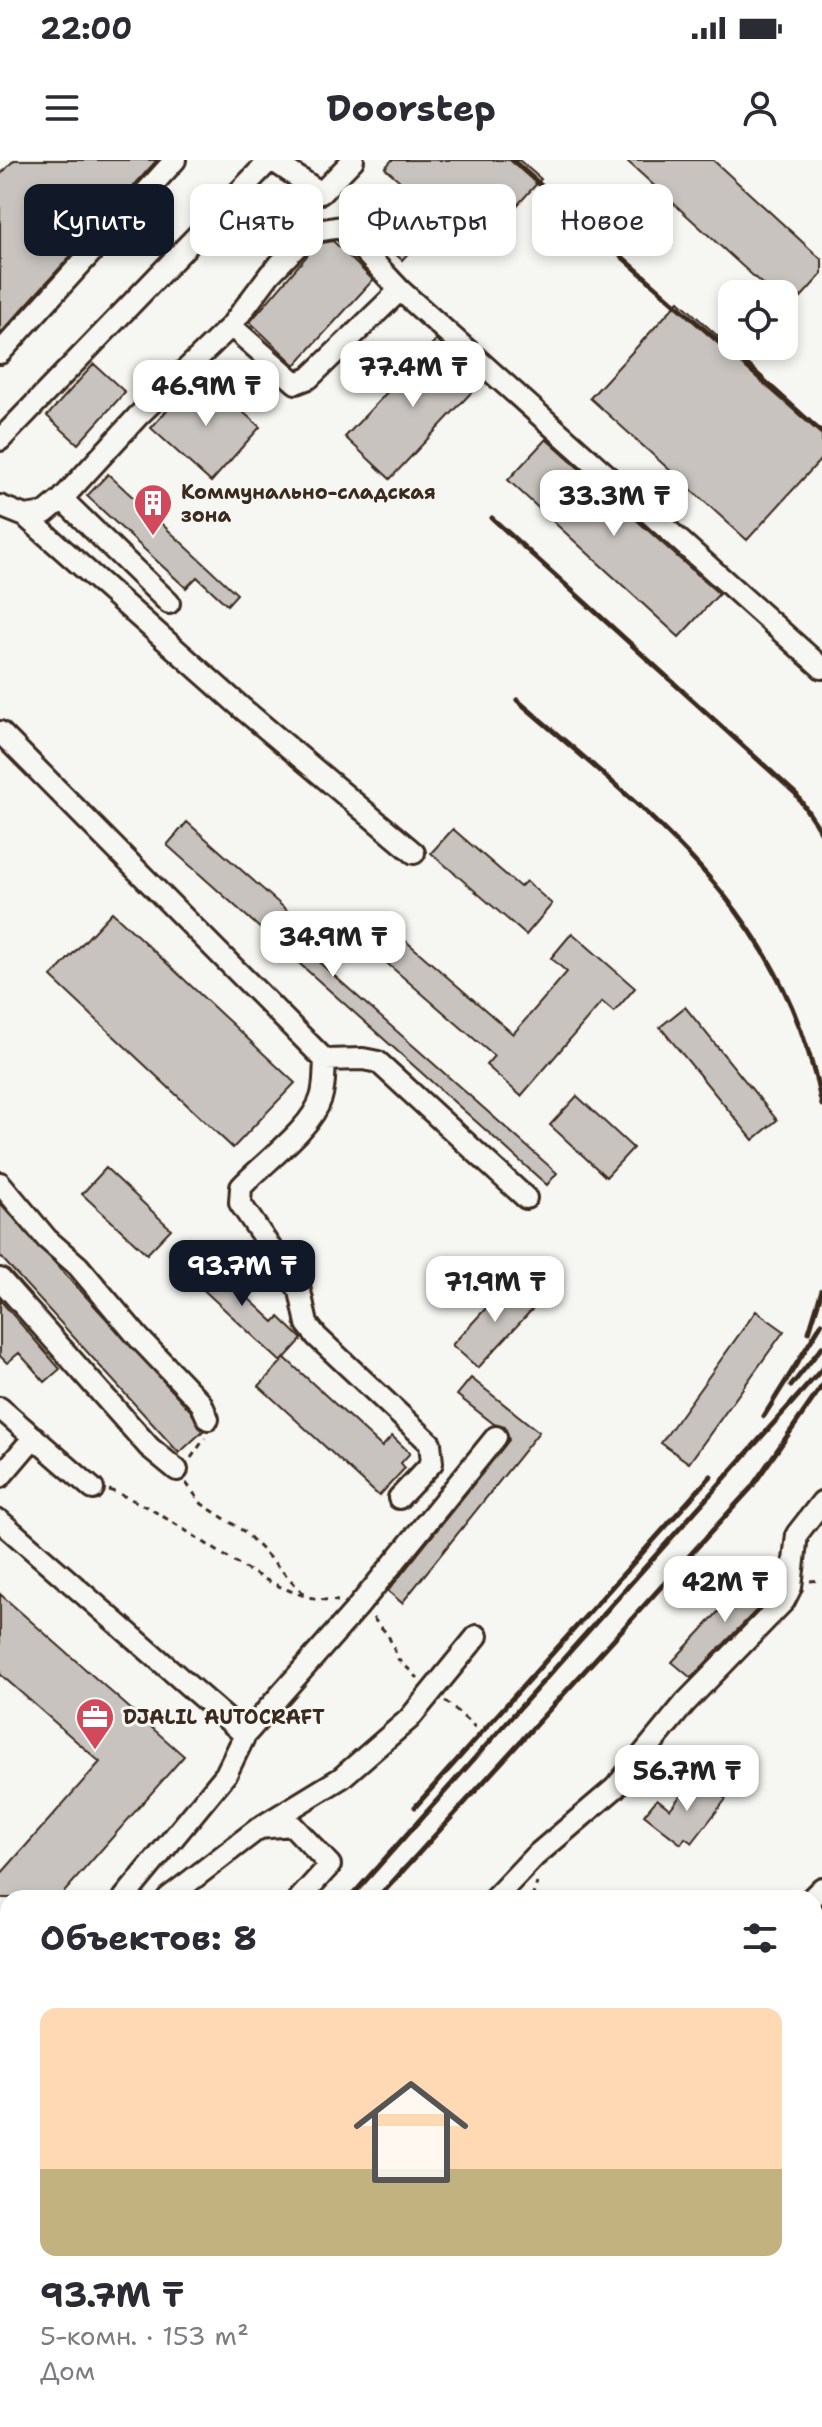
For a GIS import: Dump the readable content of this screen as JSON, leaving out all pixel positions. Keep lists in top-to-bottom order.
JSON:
{
  "places": {
    "building": ["Коммунально-сладская зона"],
    "office": ["DJALIL AUTOCRAFT"]
  },
  "page": {
    "status": "22:00",
    "header": "Doorstep",
    "chip": [
      "Купить",
      "Снять",
      "Фильтры",
      "Новое"
    ],
    "price": [
      "77.4M ₸",
      "46.9M ₸",
      "33.3M ₸",
      "34.9M ₸",
      "93.7M ₸",
      "71.9M ₸",
      "42M ₸",
      "56.7M ₸"
    ],
    "heading": "Объектов: 8",
    "list": [
      {
        "name": "93.7M ₸",
        "note": "5-комн. · 153 m² · Дом"
      }
    ]
  }
}
